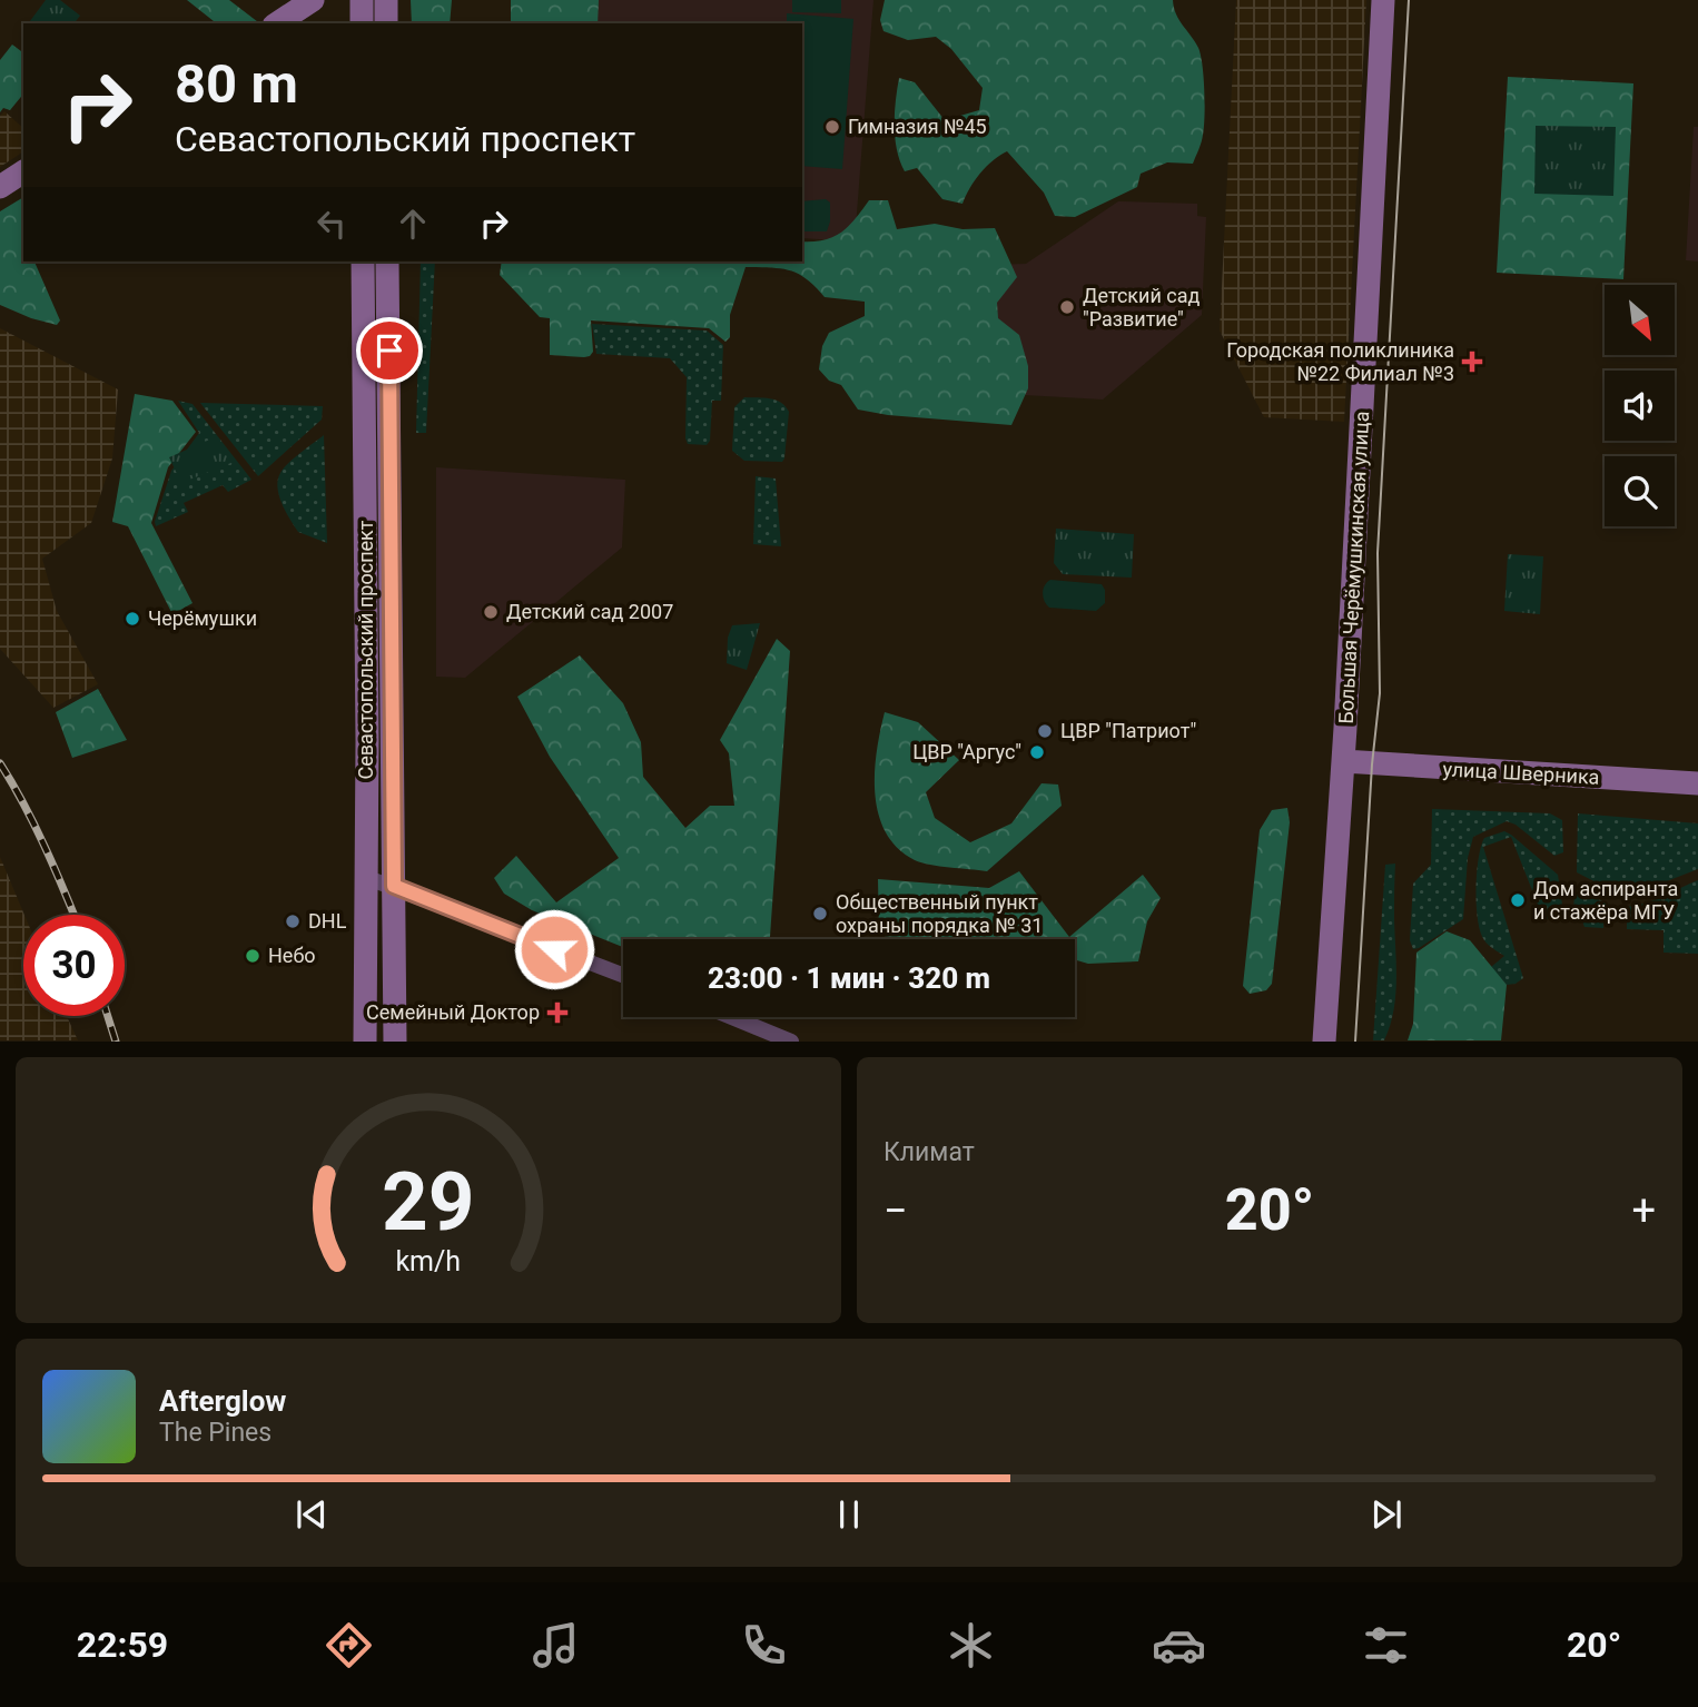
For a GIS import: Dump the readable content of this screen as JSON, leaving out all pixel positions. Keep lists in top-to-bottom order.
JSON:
{
  "streets": {
    "main road": ["Большая Черёмушкинская улица", "Севастопольский проспект", "улица Шверника"]
  },
  "crossings": [
    ["Большая Черёмушкинская улица", "улица Шверника"]
  ],
  "places": {
    "other": [
      "Гимназия №45",
      "Детский сад \"Развитие\"",
      "Детский сад 2007",
      "Черёмушки",
      "ЦВР \"Патриот\"",
      "ЦВР \"Аргус\"",
      "Дом аспиранта и стажёра МГУ",
      "Общественный пункт охраны порядка № 31",
      "DHL",
      "Небо"
    ],
    "health": ["Городская поликлиника №22 Филиал №3", "Семейный Доктор"]
  },
  "north": "bottom right",
  "page": {
    "turn": ["80 m", "Севастопольский проспект"],
    "limit": "30",
    "trip": "23:00 · 1 мин · 320 m",
    "tile": "Климат",
    "heat": ["−", "20°", "+"],
    "song": ["Afterglow", "The Pines"],
    "tabs": ["22:59", "20°"],
    "gauge": ["29", "km/h"]
  }
}
